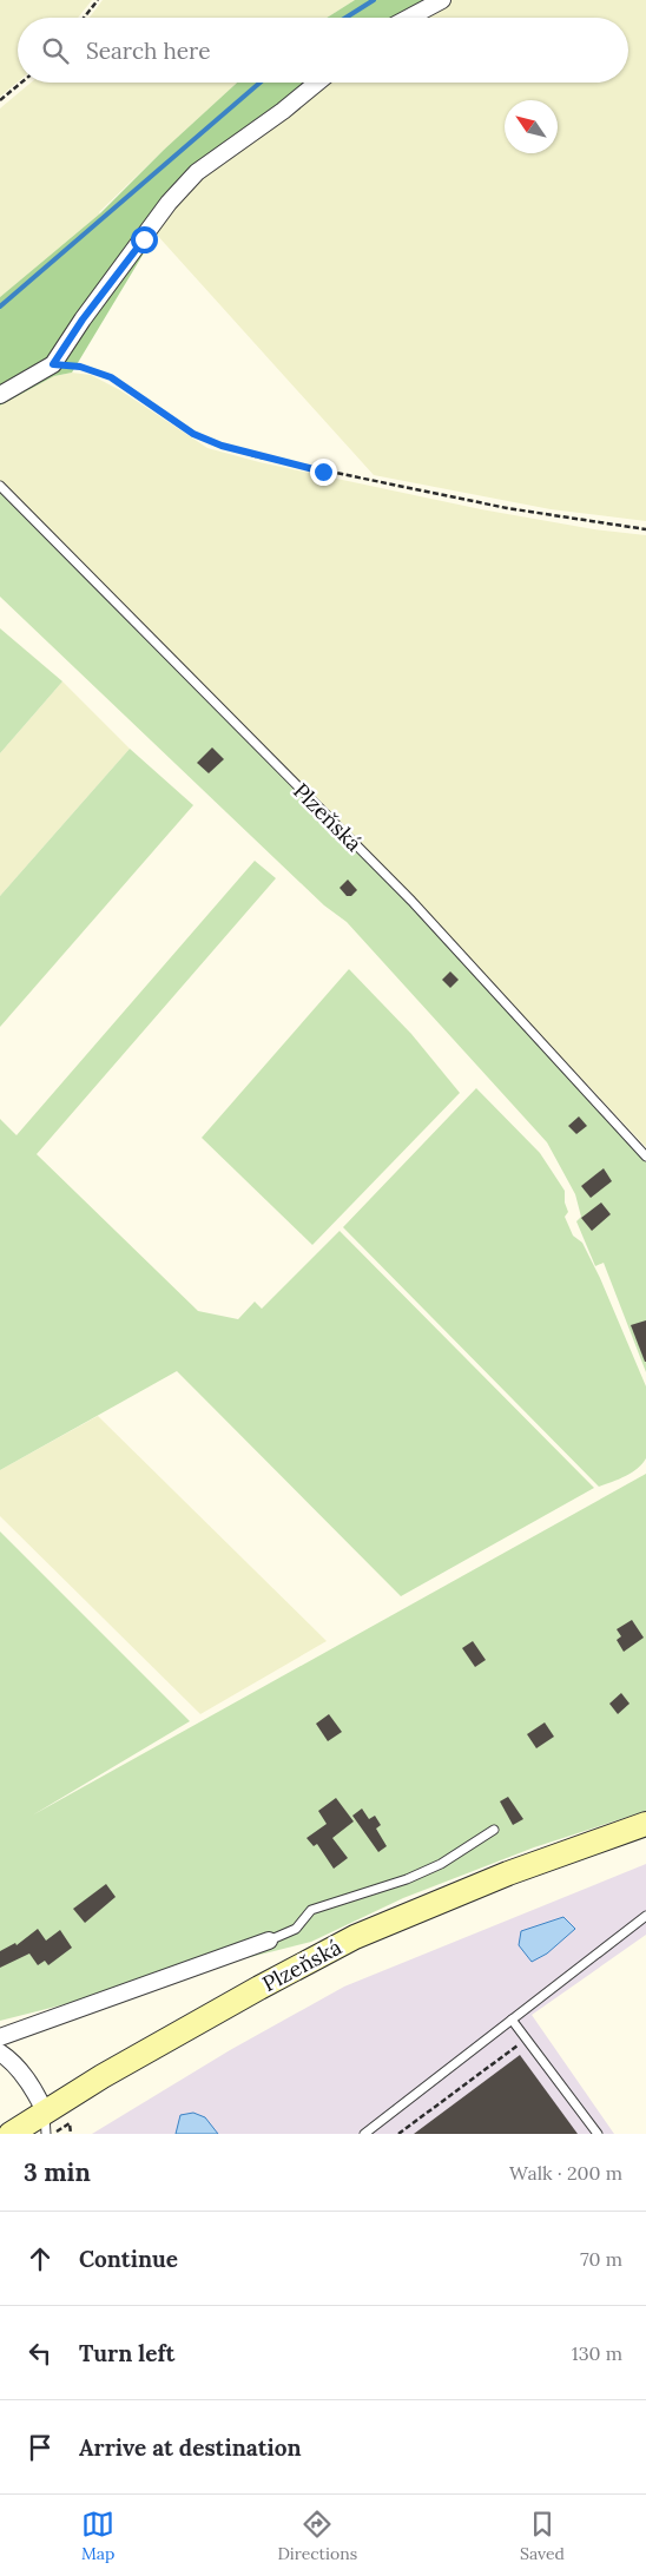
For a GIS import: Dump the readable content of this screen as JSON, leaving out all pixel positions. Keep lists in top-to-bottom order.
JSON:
{
  "streets": {
    "main road": ["Plzeňská"]
  },
  "north": "top left",
  "page": {
    "search": "Search here",
    "heading": ["3 min", "Walk · 200 m"],
    "list": [
      ["Continue", "70 m"],
      ["Turn left", "130 m"],
      "Arrive at destination"
    ],
    "nav": ["Map", "Directions", "Saved"]
  }
}
